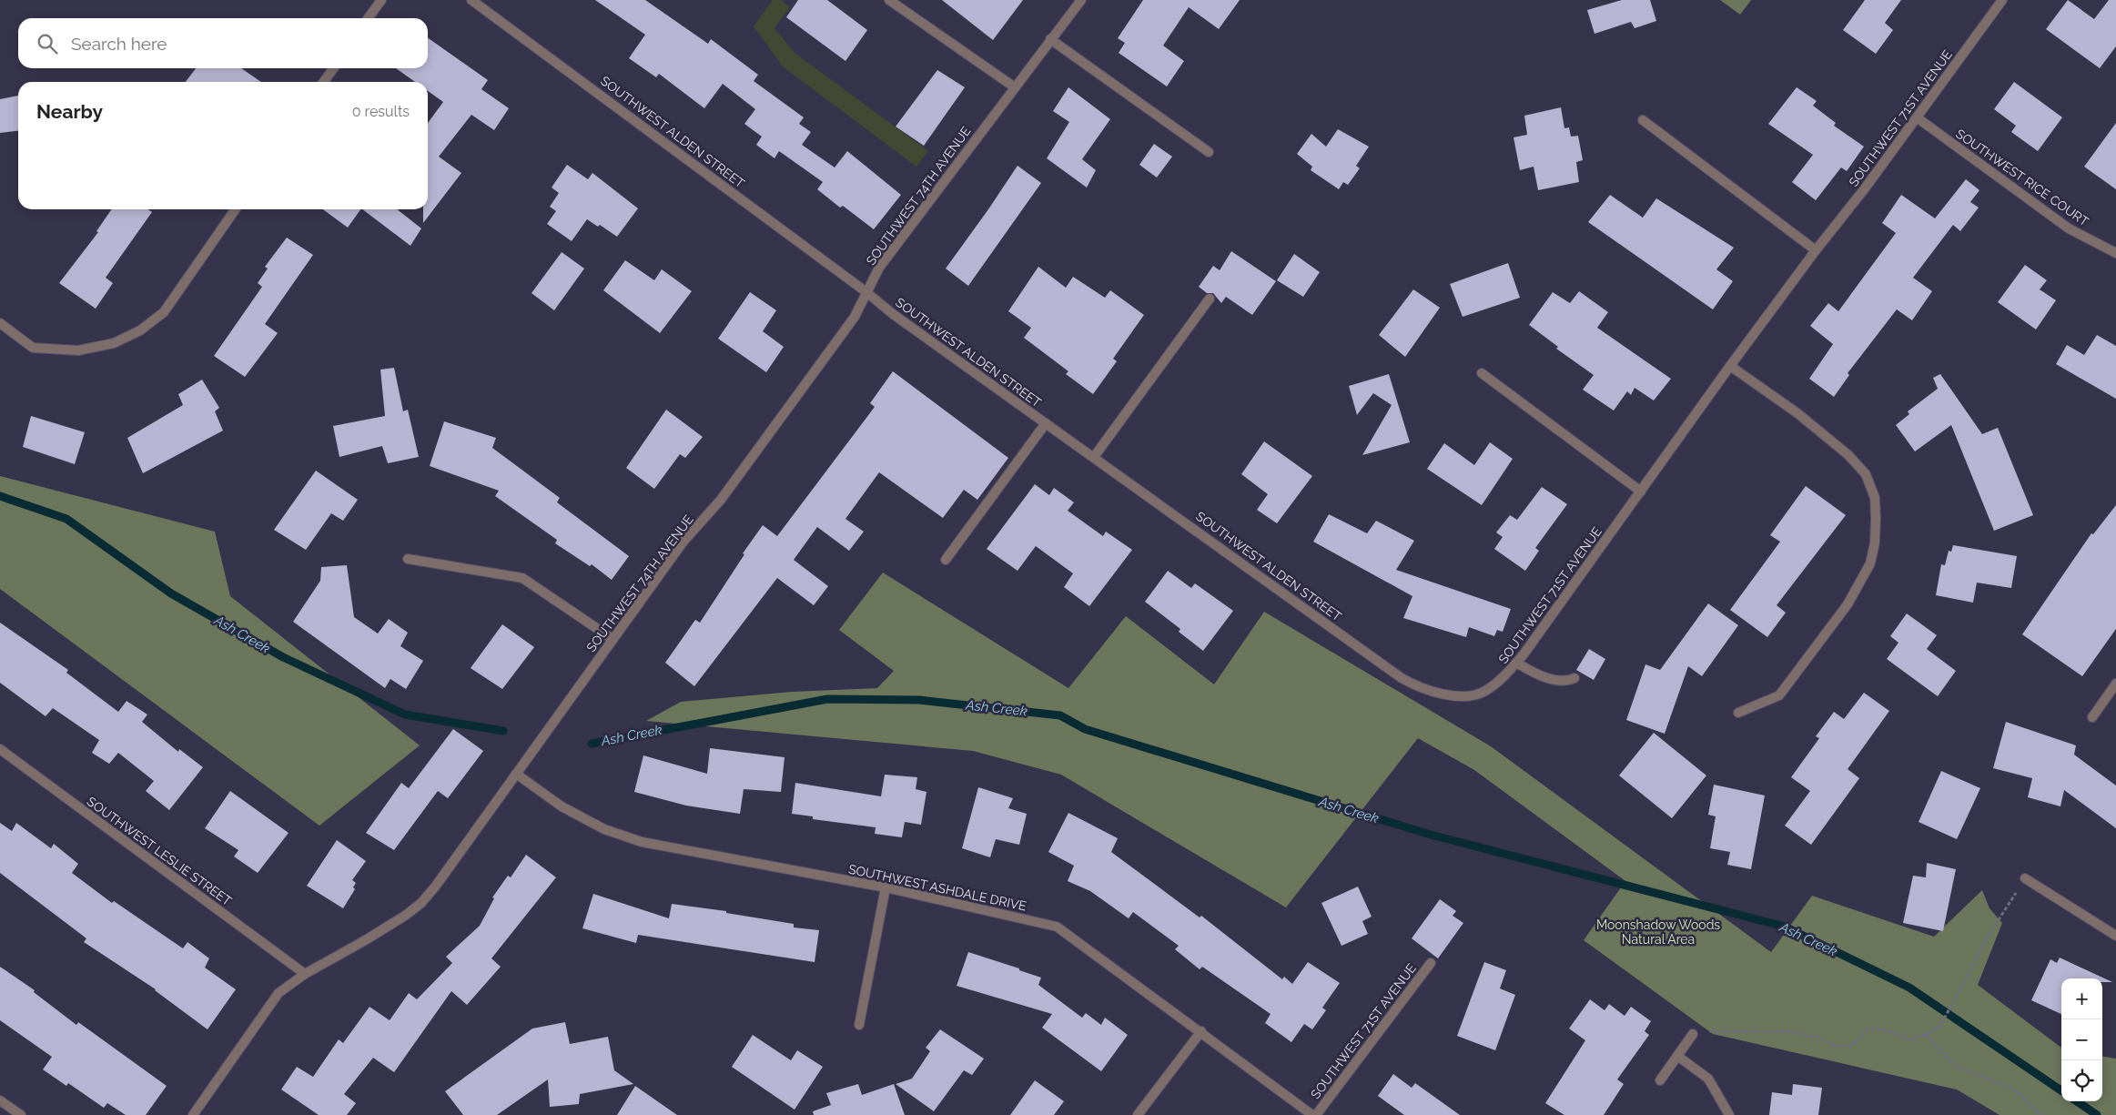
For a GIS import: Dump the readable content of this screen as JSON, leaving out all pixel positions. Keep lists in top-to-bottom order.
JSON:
{
  "streets": {
    "street": [
      "SOUTHWEST 71ST AVENUE",
      "SOUTHWEST ALDEN STREET",
      "SOUTHWEST RICE COURT",
      "SOUTHWEST 74TH AVENUE",
      "SOUTHWEST LESLIE STREET",
      "SOUTHWEST ASHDALE DRIVE"
    ]
  },
  "crossings": [
    ["SOUTHWEST 71ST AVENUE", "SOUTHWEST ALDEN STREET"],
    ["SOUTHWEST 71ST AVENUE", "SOUTHWEST RICE COURT"],
    ["SOUTHWEST ALDEN STREET", "SOUTHWEST 74TH AVENUE"],
    ["SOUTHWEST 74TH AVENUE", "SOUTHWEST LESLIE STREET"],
    ["SOUTHWEST 74TH AVENUE", "SOUTHWEST ASHDALE DRIVE"]
  ],
  "water": ["Ash Creek"],
  "parks": ["Moonshadow Woods Natural Area"],
  "page": {
    "search": "Search here",
    "heading": ["Nearby", "0 results"],
    "map_buttons": ["+", "−"]
  }
}
